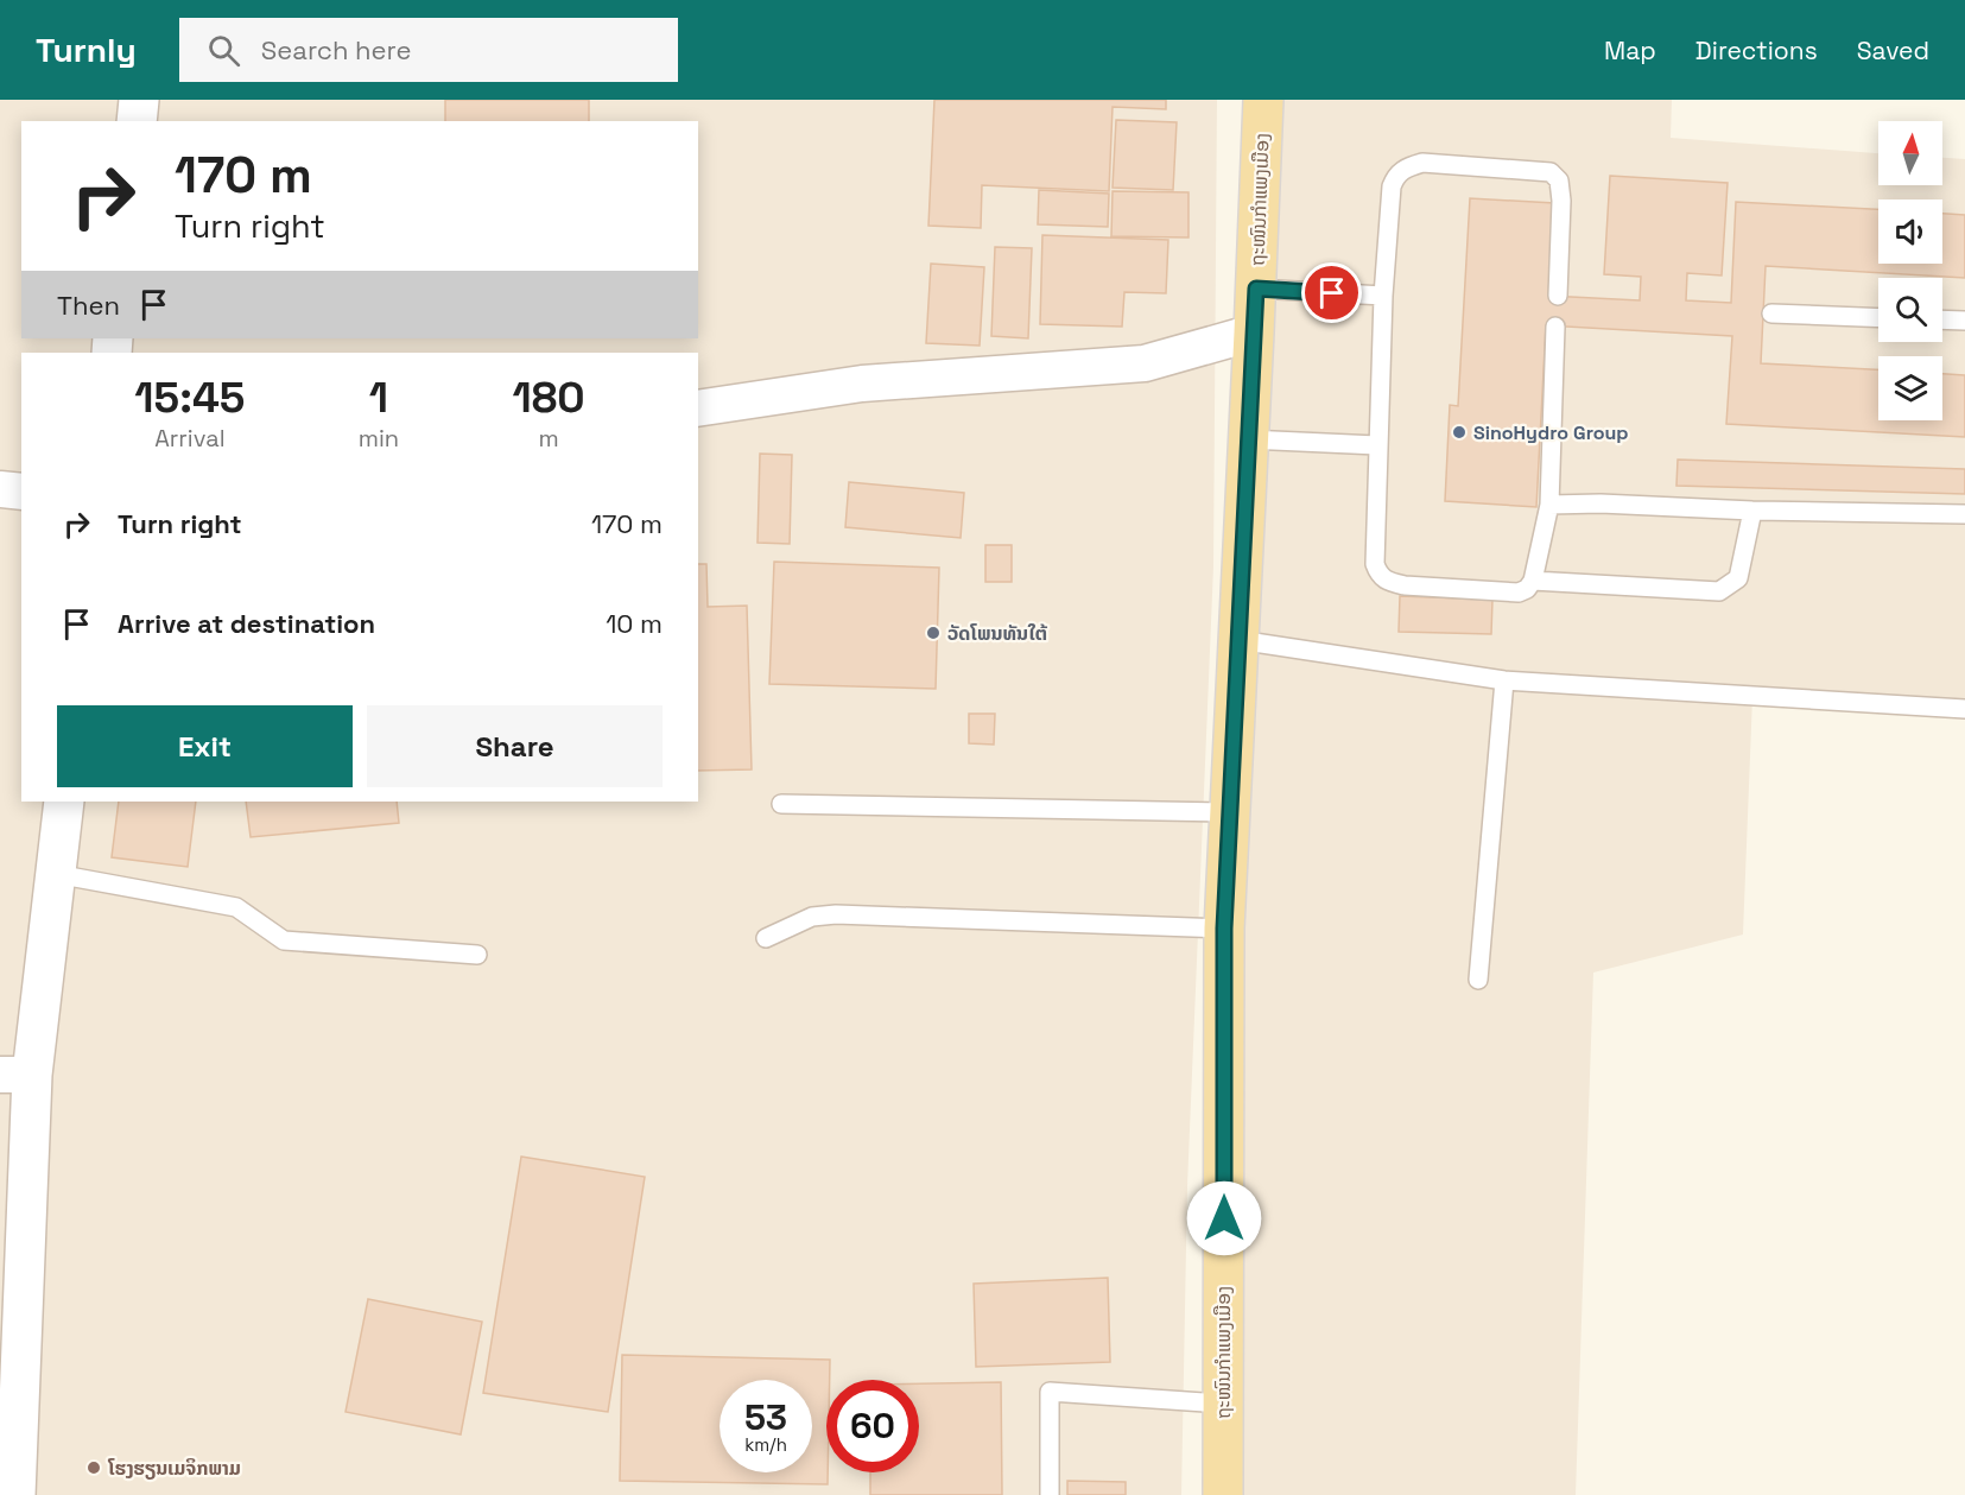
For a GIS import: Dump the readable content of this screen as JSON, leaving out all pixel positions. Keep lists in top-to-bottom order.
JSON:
{
  "streets": {
    "main road": ["ຖະໜົນກຳແພງເມືອງ"]
  },
  "places": ["SinoHydro Group", "ວັດໂພນທັນໃຕ້", "ໂຮງຮຽນເມຈິກພາມ"],
  "north": "top",
  "page": {
    "header": "Turnly",
    "search": "Search here",
    "nav": ["Map", "Directions", "Saved"],
    "turn": ["170 m", "Turn right"],
    "then": "Then",
    "eta": [
      "15:45",
      "Arrival",
      "1",
      "min",
      "180",
      "m"
    ],
    "list": [
      {
        "name": "Turn right",
        "value": "170 m"
      },
      {
        "name": "Arrive at destination",
        "value": "10 m"
      }
    ],
    "buttons": ["Exit", "Share"],
    "speed": "53 km/h",
    "limit": "60"
  }
}
